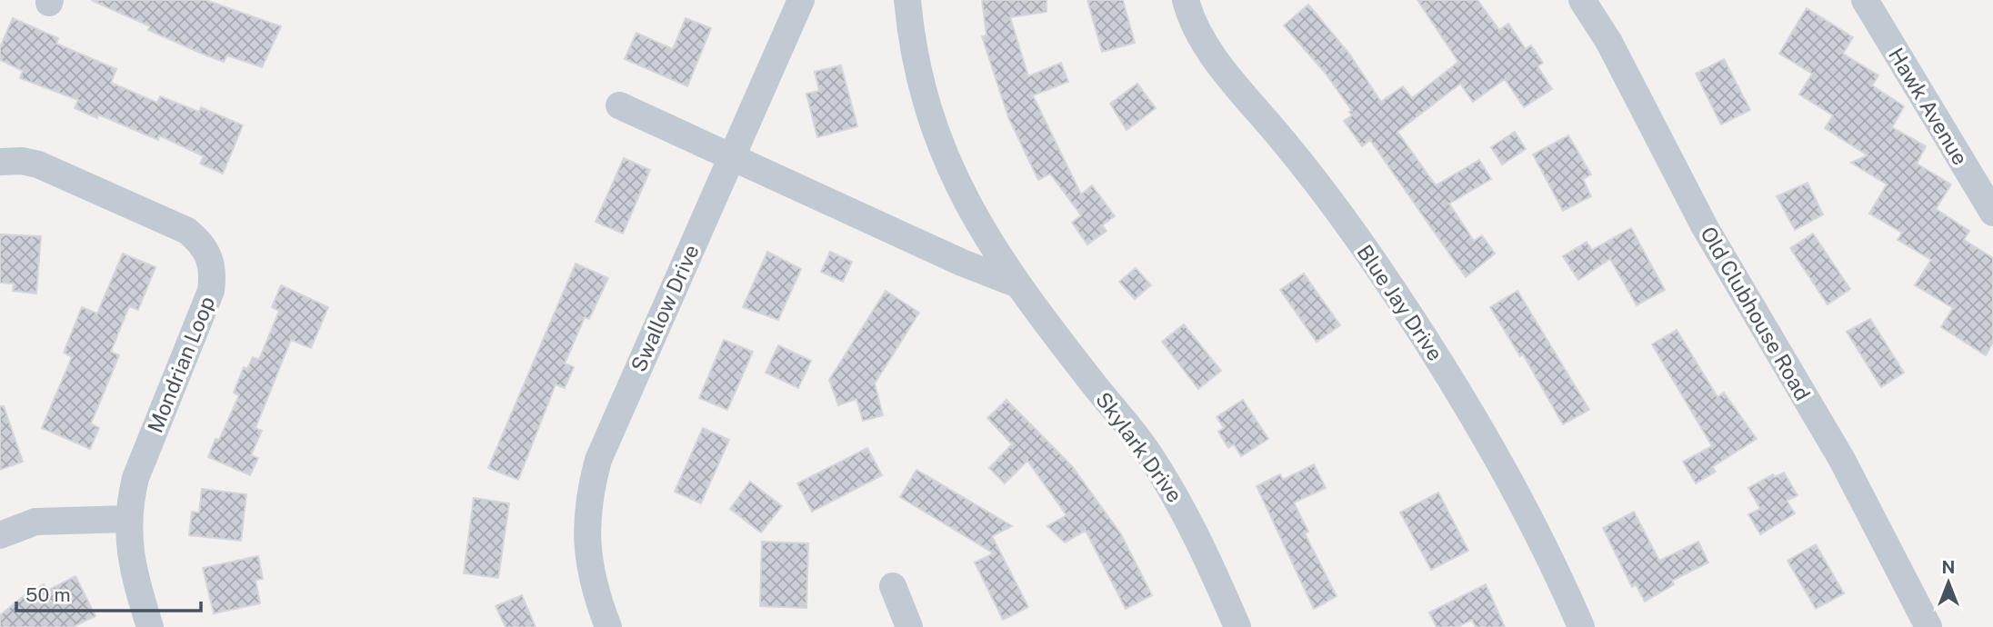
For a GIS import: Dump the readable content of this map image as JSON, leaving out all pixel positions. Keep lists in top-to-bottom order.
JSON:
{
  "streets": {
    "street": [
      "Hawk Avenue",
      "Blue Jay Drive",
      "Swallow Drive",
      "Old Clubhouse Road",
      "Mondrian Loop",
      "Skylark Drive"
    ]
  },
  "scale_bar": "50 m",
  "north": "top"
}
